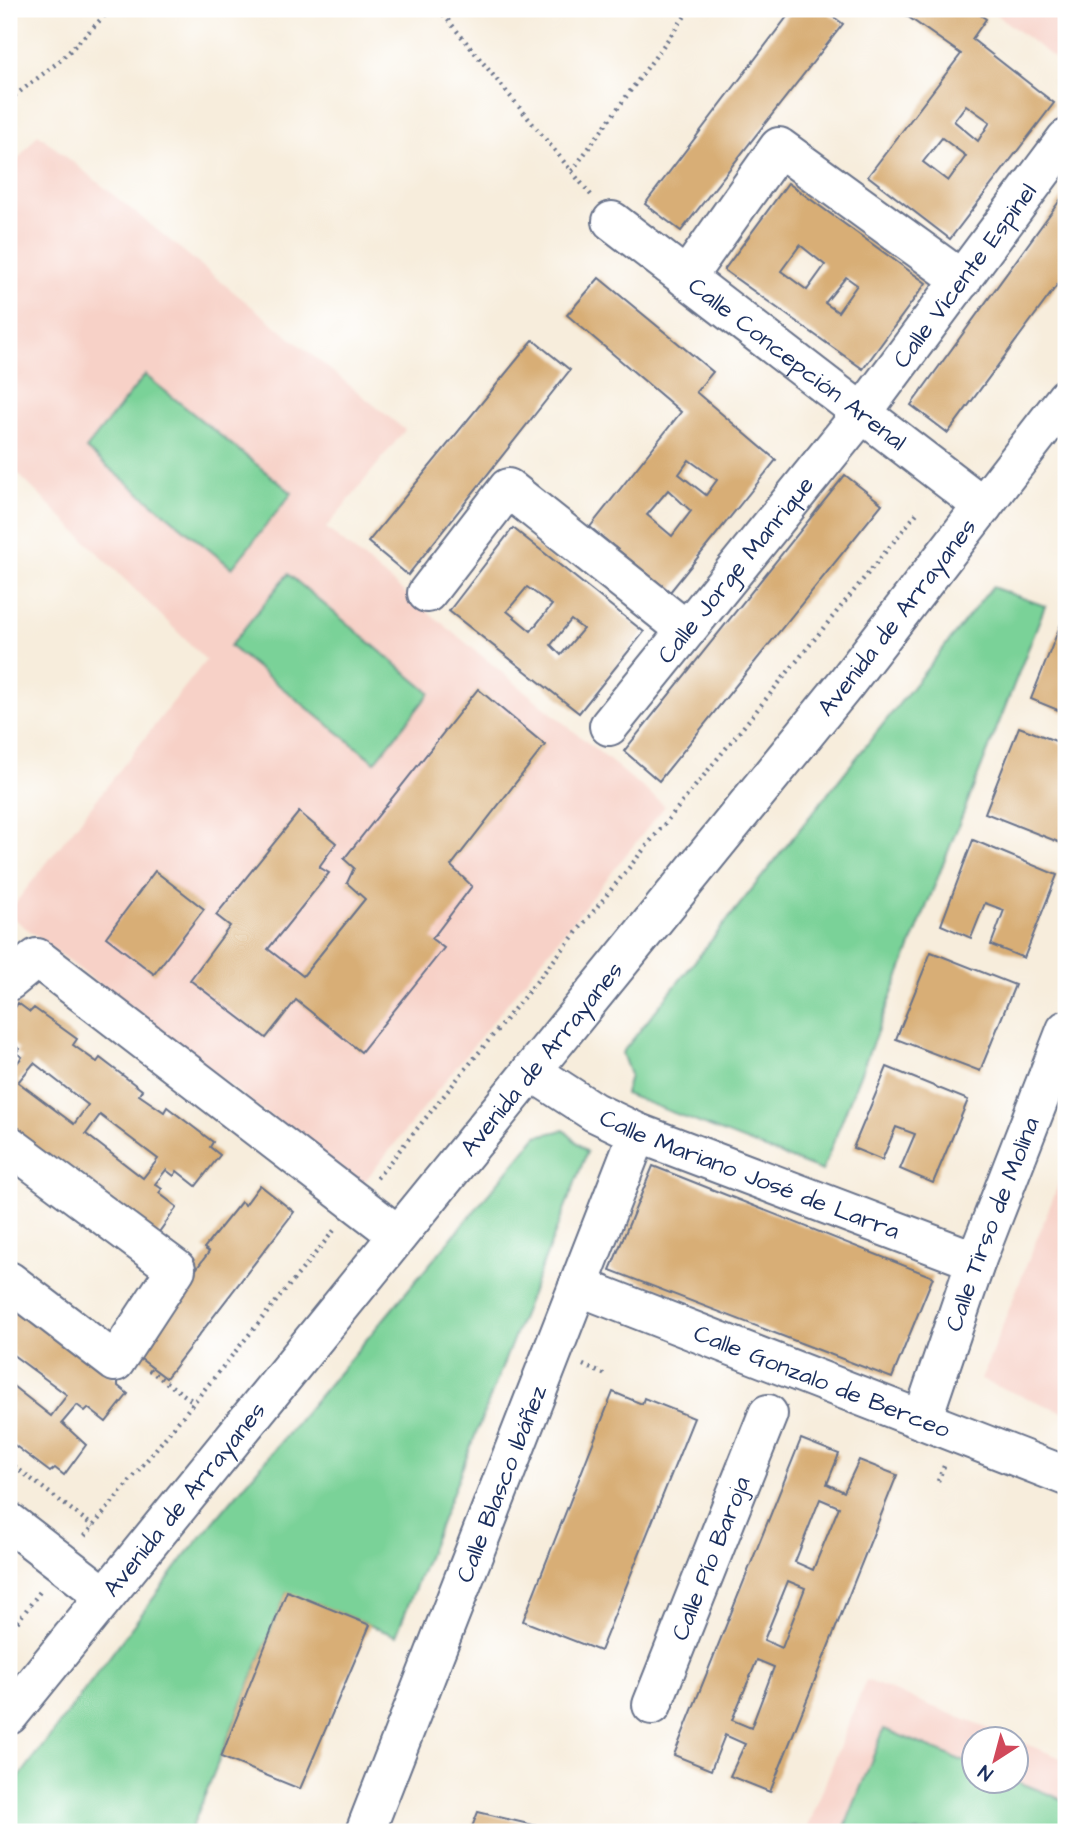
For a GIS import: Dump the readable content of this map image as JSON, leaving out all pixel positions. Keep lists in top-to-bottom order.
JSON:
{
  "streets": {
    "street": [
      "Calle Vicente Espinel",
      "Calle Concepción Arenal",
      "Calle Jorge Manrique",
      "Avenida de Arrayanes",
      "Calle Mariano José de Larra",
      "Calle Tirso de Molina",
      "Calle Gonzalo de Berceo",
      "Calle Blasco Ibáñez",
      "Calle Pío Baroja"
    ]
  },
  "crossings": [
    ["Calle Vicente Espinel", "Calle Concepción Arenal"],
    ["Calle Vicente Espinel", "Calle Jorge Manrique"],
    ["Calle Concepción Arenal", "Calle Jorge Manrique"],
    ["Calle Concepción Arenal", "Avenida de Arrayanes"],
    ["Avenida de Arrayanes", "Calle Mariano José de Larra"],
    ["Calle Mariano José de Larra", "Calle Tirso de Molina"],
    ["Calle Mariano José de Larra", "Calle Blasco Ibáñez"],
    ["Calle Tirso de Molina", "Calle Gonzalo de Berceo"],
    ["Calle Gonzalo de Berceo", "Calle Blasco Ibáñez"]
  ],
  "north": "bottom left"
}
